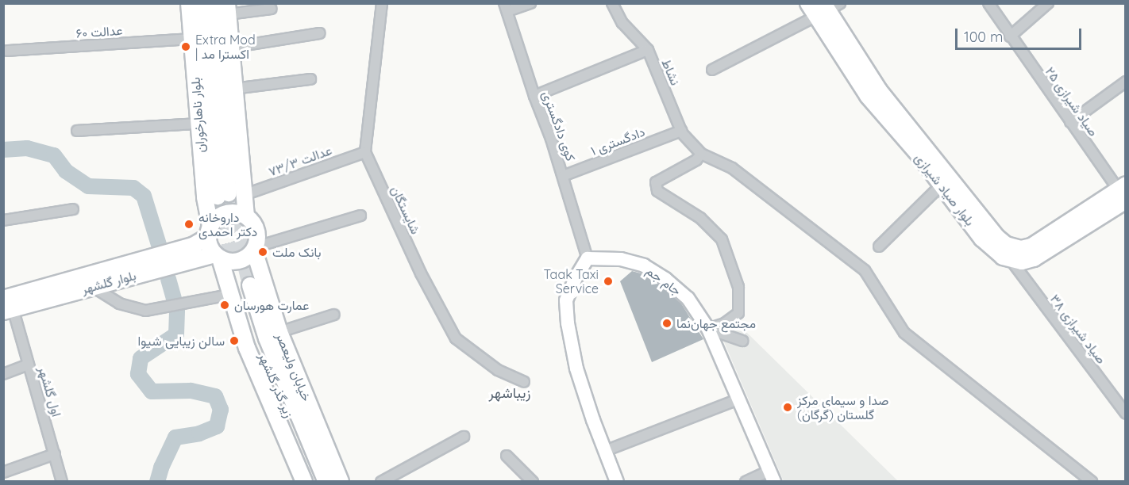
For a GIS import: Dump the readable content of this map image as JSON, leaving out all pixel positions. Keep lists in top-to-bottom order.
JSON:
{
  "streets": {
    "main road": [
      "بلوار ناهارخوران",
      "بلوار صیاد شیرازی",
      "بلوار گلشهر",
      "خیابان ولیعصر",
      "زیر گذر گلشهر"
    ],
    "street": [
      "عدالت ۶۰",
      "نشاط",
      "صیاد شیرازی ۲۵",
      "کوی دادگستری",
      "دادگستری ۱",
      "۷۳/۳ عدالت",
      "شایستگان",
      "جام جم",
      "صیاد شیرازی ۳۸",
      "اول گلشهر"
    ]
  },
  "crossings": [
    ["عدالت ۶۰", "بلوار ناهارخوران"],
    ["نشاط", "دادگستری ۱"],
    ["صیاد شیرازی ۲۵", "بلوار صیاد شیرازی"],
    ["بلوار ناهارخوران", "۷۳/۳ عدالت"],
    ["بلوار ناهارخوران", "بلوار گلشهر"],
    ["بلوار ناهارخوران", "خیابان ولیعصر"],
    ["کوی دادگستری", "دادگستری ۱"],
    ["کوی دادگستری", "جام جم"],
    ["۷۳/۳ عدالت", "شایستگان"],
    ["بلوار صیاد شیرازی", "صیاد شیرازی ۳۸"],
    ["بلوار گلشهر", "خیابان ولیعصر"],
    ["بلوار گلشهر", "اول گلشهر"],
    ["خیابان ولیعصر", "زیر گذر گلشهر"]
  ],
  "districts": ["زیباشهر"],
  "places": [
    "Extra Mod | اکسترا مد",
    "داروخانه دکتر احمدی",
    "بانک ملت",
    "Taak Taxi Service",
    "عمارت هورسان",
    "مجتمع جهان‌نما",
    "سالن زیبایی شیوا",
    "صدا و سیمای مرکز گلستان (گرگان)"
  ],
  "scale_bar": "100 m"
}
